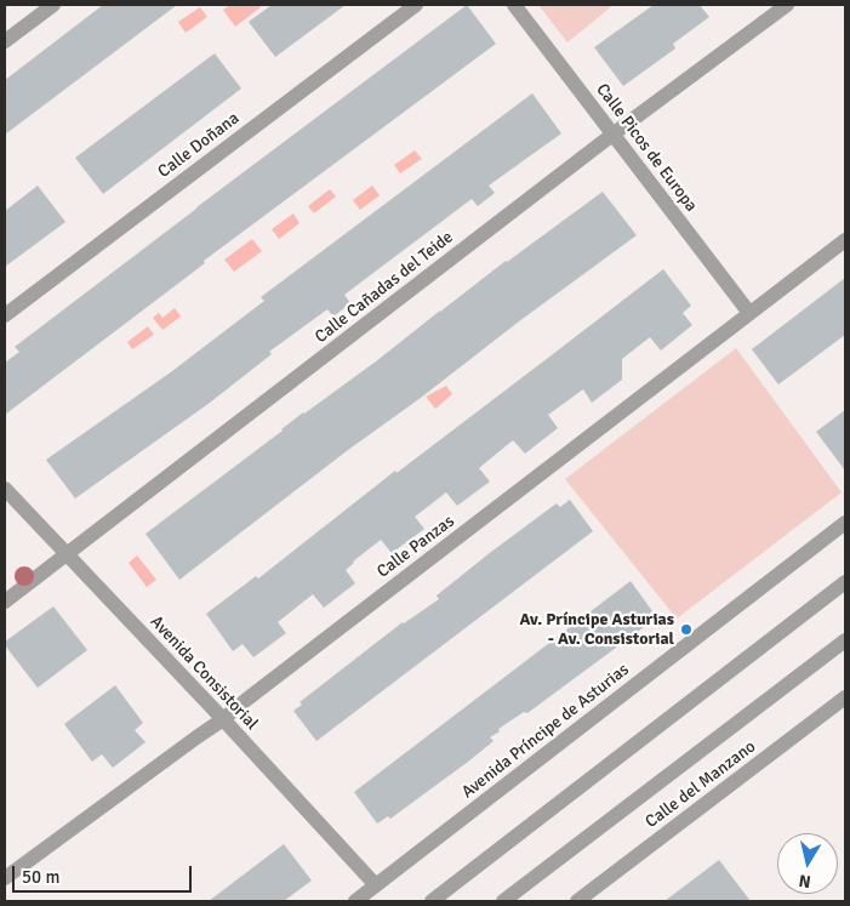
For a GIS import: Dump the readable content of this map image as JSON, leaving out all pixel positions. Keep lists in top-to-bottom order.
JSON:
{
  "streets": {
    "street": [
      "Calle Doñana",
      "Calle Picos de Europa",
      "Calle Cañadas del Teide",
      "Calle Panzas",
      "Avenida Consistorial",
      "Avenida Príncipe de Asturias",
      "Calle del Manzano"
    ]
  },
  "crossings": [
    ["Calle Picos de Europa", "Calle Cañadas del Teide"],
    ["Calle Picos de Europa", "Calle Panzas"],
    ["Calle Cañadas del Teide", "Avenida Consistorial"],
    ["Calle Panzas", "Avenida Consistorial"],
    ["Avenida Consistorial", "Avenida Príncipe de Asturias"]
  ],
  "places": ["Av. Príncipe Asturias - Av. Consistorial"],
  "scale_bar": "50 m",
  "north": "bottom"
}
